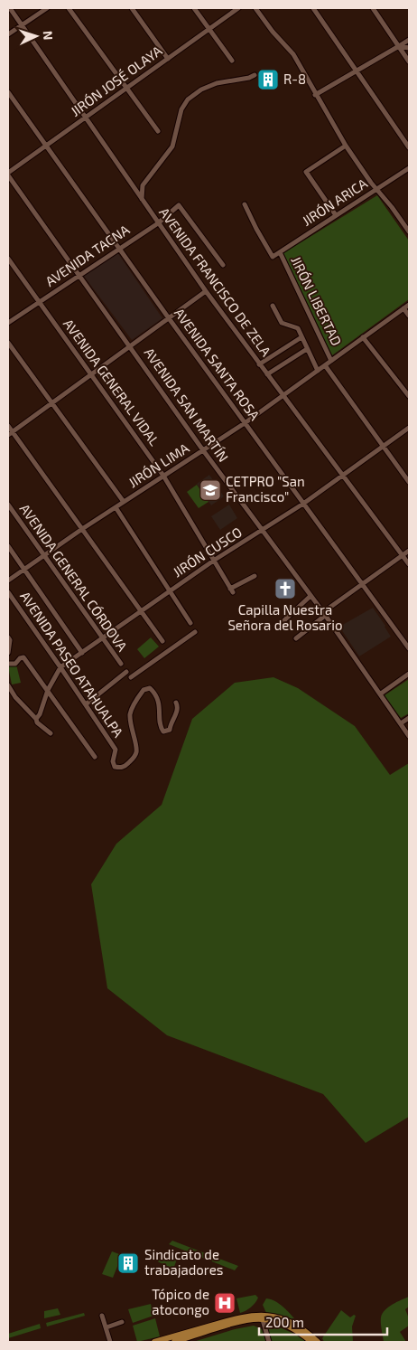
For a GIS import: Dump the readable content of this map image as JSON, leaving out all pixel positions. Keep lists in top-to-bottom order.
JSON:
{
  "streets": {
    "street": [
      "JIRÓN JOSÉ OLAYA",
      "JIRÓN ARICA",
      "AVENIDA TACNA",
      "AVENIDA FRANCISCO DE ZELA",
      "JIRÓN LIBERTAD",
      "AVENIDA SANTA ROSA",
      "AVENIDA GENERAL VIDAL",
      "AVENIDA SAN MARTÍN",
      "JIRÓN LIMA",
      "JIRÓN CUSCO",
      "AVENIDA GENERAL CÓRDOVA",
      "AVENIDA PASEO ATAHUALPA"
    ]
  },
  "crossings": [
    ["JIRÓN JOSÉ OLAYA", "AVENIDA FRANCISCO DE ZELA"],
    ["JIRÓN JOSÉ OLAYA", "AVENIDA SANTA ROSA"],
    ["JIRÓN JOSÉ OLAYA", "AVENIDA SAN MARTÍN"],
    ["JIRÓN ARICA", "JIRÓN LIBERTAD"],
    ["AVENIDA TACNA", "AVENIDA FRANCISCO DE ZELA"],
    ["AVENIDA TACNA", "AVENIDA SANTA ROSA"],
    ["AVENIDA TACNA", "AVENIDA GENERAL VIDAL"],
    ["AVENIDA TACNA", "AVENIDA SAN MARTÍN"],
    ["AVENIDA FRANCISCO DE ZELA", "JIRÓN LIMA"],
    ["AVENIDA FRANCISCO DE ZELA", "JIRÓN CUSCO"],
    ["JIRÓN LIBERTAD", "JIRÓN LIMA"],
    ["AVENIDA SANTA ROSA", "JIRÓN LIMA"],
    ["AVENIDA SANTA ROSA", "JIRÓN CUSCO"],
    ["AVENIDA GENERAL VIDAL", "JIRÓN LIMA"],
    ["AVENIDA GENERAL VIDAL", "JIRÓN CUSCO"],
    ["AVENIDA SAN MARTÍN", "JIRÓN LIMA"],
    ["AVENIDA SAN MARTÍN", "JIRÓN CUSCO"],
    ["JIRÓN LIMA", "AVENIDA GENERAL CÓRDOVA"],
    ["JIRÓN CUSCO", "AVENIDA GENERAL CÓRDOVA"],
    ["JIRÓN CUSCO", "AVENIDA PASEO ATAHUALPA"]
  ],
  "places": {
    "building": ["R-8", "Sindicato de trabajadores"],
    "school or university": ["CETPRO \"San Francisco\""],
    "church": ["Capilla Nuestra Señora del Rosario"],
    "hospital": ["Tópico de atocongo"]
  },
  "scale_bar": "200 m",
  "north": "right"
}
